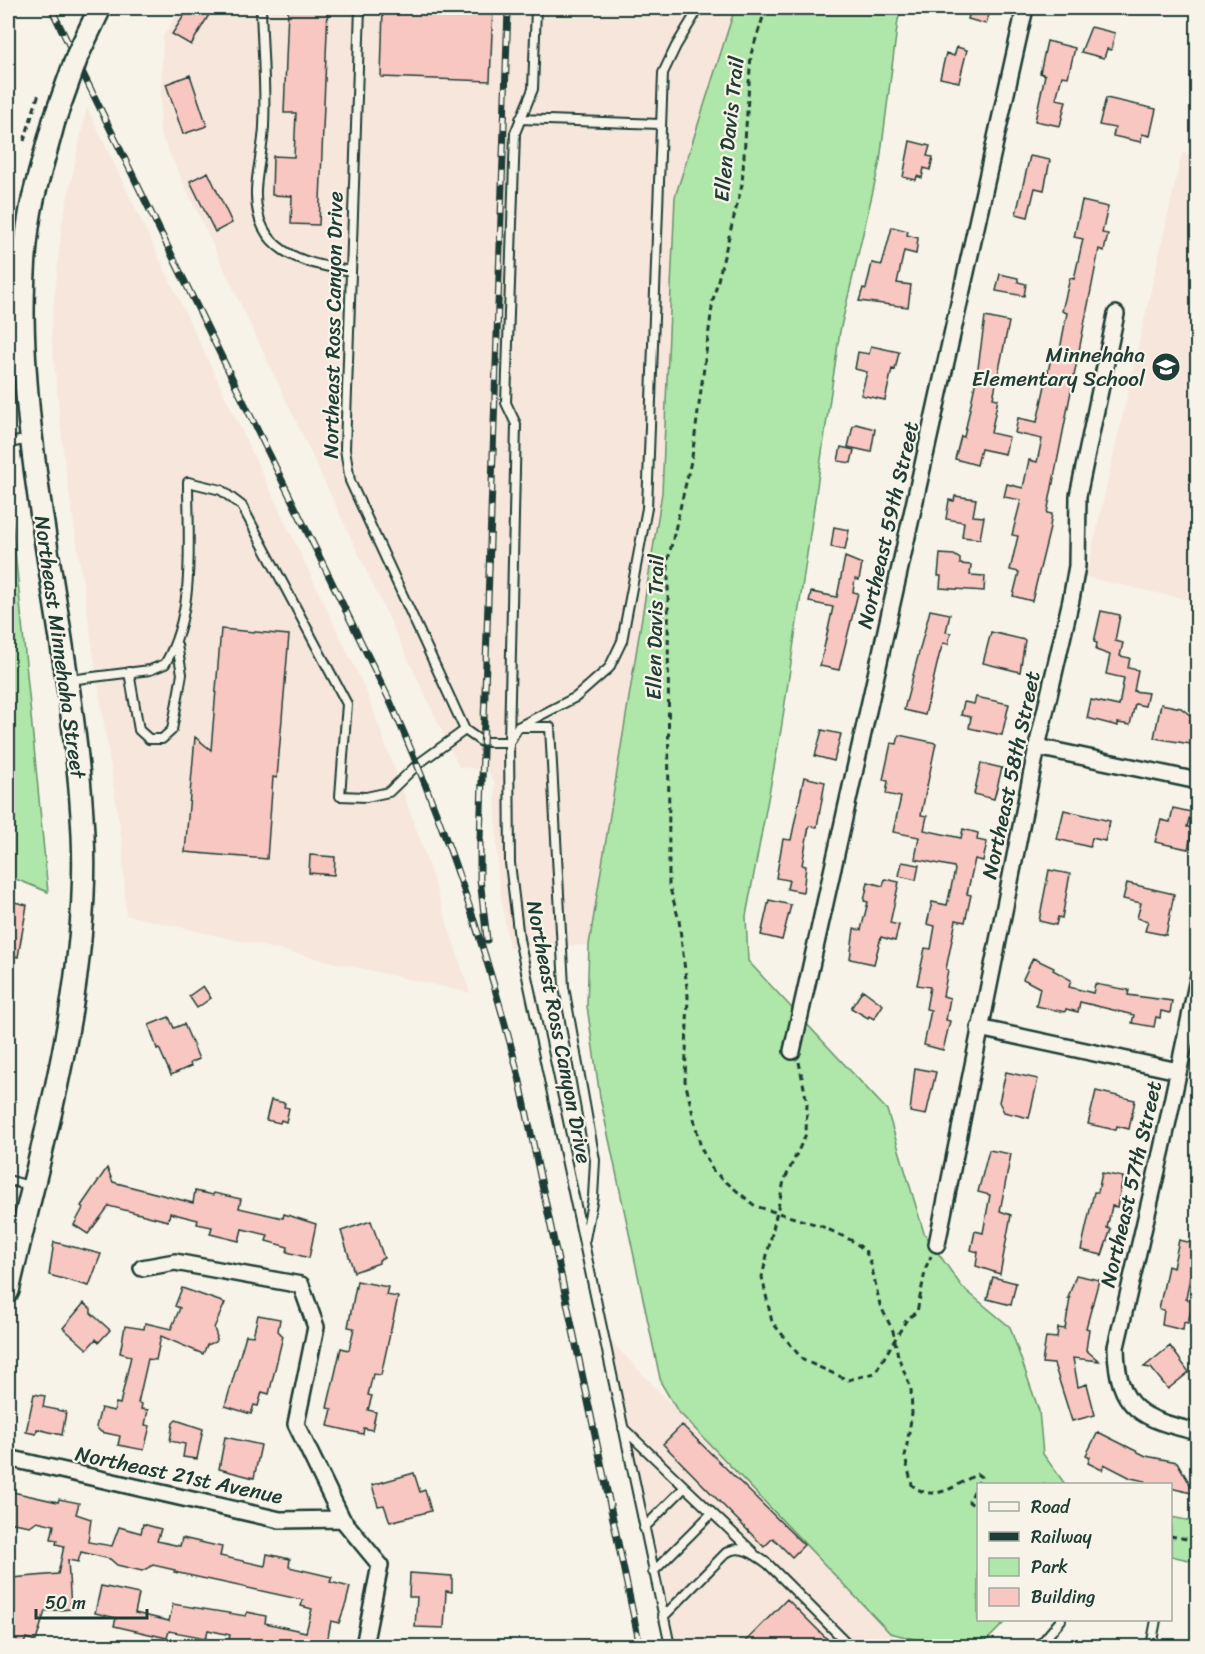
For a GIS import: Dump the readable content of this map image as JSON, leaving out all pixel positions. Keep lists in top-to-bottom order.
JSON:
{
  "streets": {
    "main road": ["Northeast Minnehaha Street"],
    "street": [
      "Northeast 59th Street",
      "Northeast 58th Street",
      "Northeast 57th Street",
      "Northeast 21st Avenue"
    ],
    "lane": ["Northeast Ross Canyon Drive"],
    "path": ["Ellen Davis Trail"]
  },
  "places": {
    "school or university": ["Minnehaha Elementary School"]
  },
  "legend": [
    "Road",
    "Railway",
    "Park",
    "Building"
  ],
  "scale_bar": "50 m"
}
